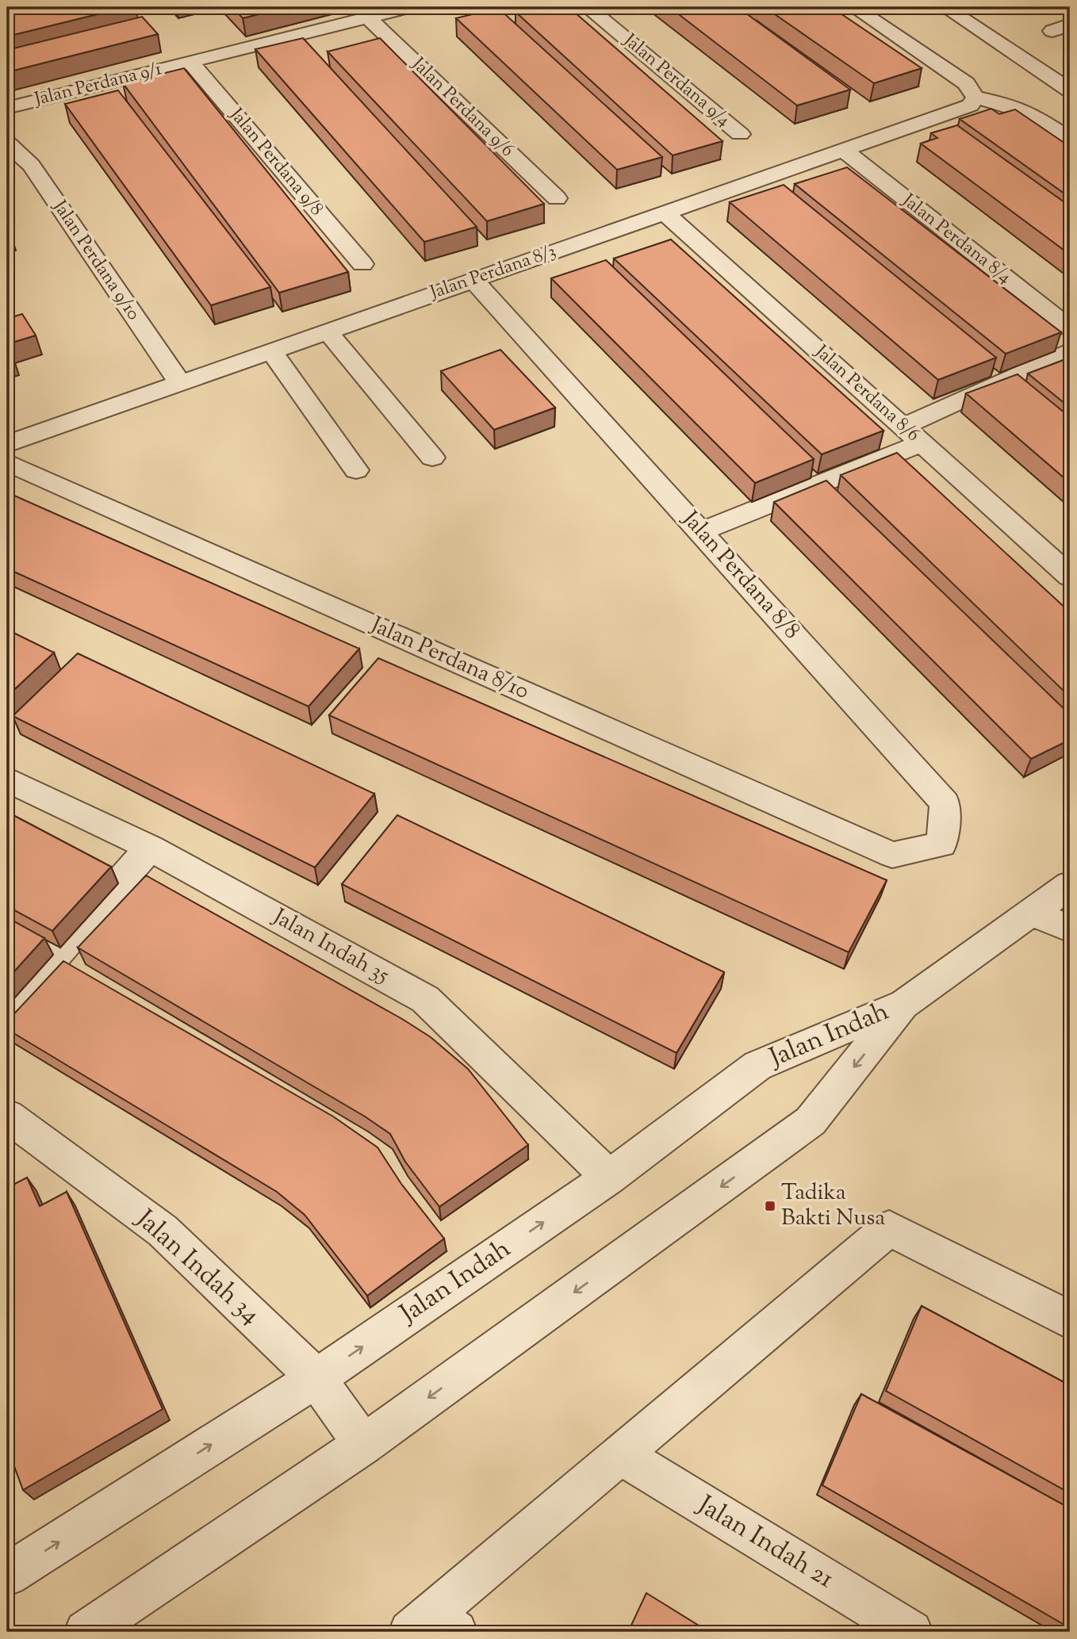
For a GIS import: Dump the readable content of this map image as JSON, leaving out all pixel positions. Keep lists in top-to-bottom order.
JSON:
{
  "streets": {
    "street": [
      "Jalan Perdana 9/4",
      "Jalan Perdana 9/1",
      "Jalan Perdana 9/6",
      "Jalan Perdana 9/8",
      "Jalan Perdana 8/4",
      "Jalan Perdana 9/10",
      "Jalan Perdana 8/3",
      "Jalan Perdana 8/6",
      "Jalan Perdana 8/8",
      "Jalan Perdana 8/10",
      "Jalan Indah 35",
      "Jalan Indah",
      "Jalan Indah 34",
      "Jalan Indah 21"
    ]
  },
  "crossings": [
    ["Jalan Perdana 9/1", "Jalan Perdana 9/6"],
    ["Jalan Perdana 9/1", "Jalan Perdana 9/8"],
    ["Jalan Perdana 8/4", "Jalan Perdana 8/3"],
    ["Jalan Perdana 9/10", "Jalan Perdana 8/3"],
    ["Jalan Perdana 8/3", "Jalan Perdana 8/6"],
    ["Jalan Perdana 8/3", "Jalan Perdana 8/8"],
    ["Jalan Perdana 8/8", "Jalan Perdana 8/10"],
    ["Jalan Indah 35", "Jalan Indah"],
    ["Jalan Indah", "Jalan Indah 34"]
  ],
  "places": {
    "transit": ["Tadika Bakti Nusa"]
  }
}
